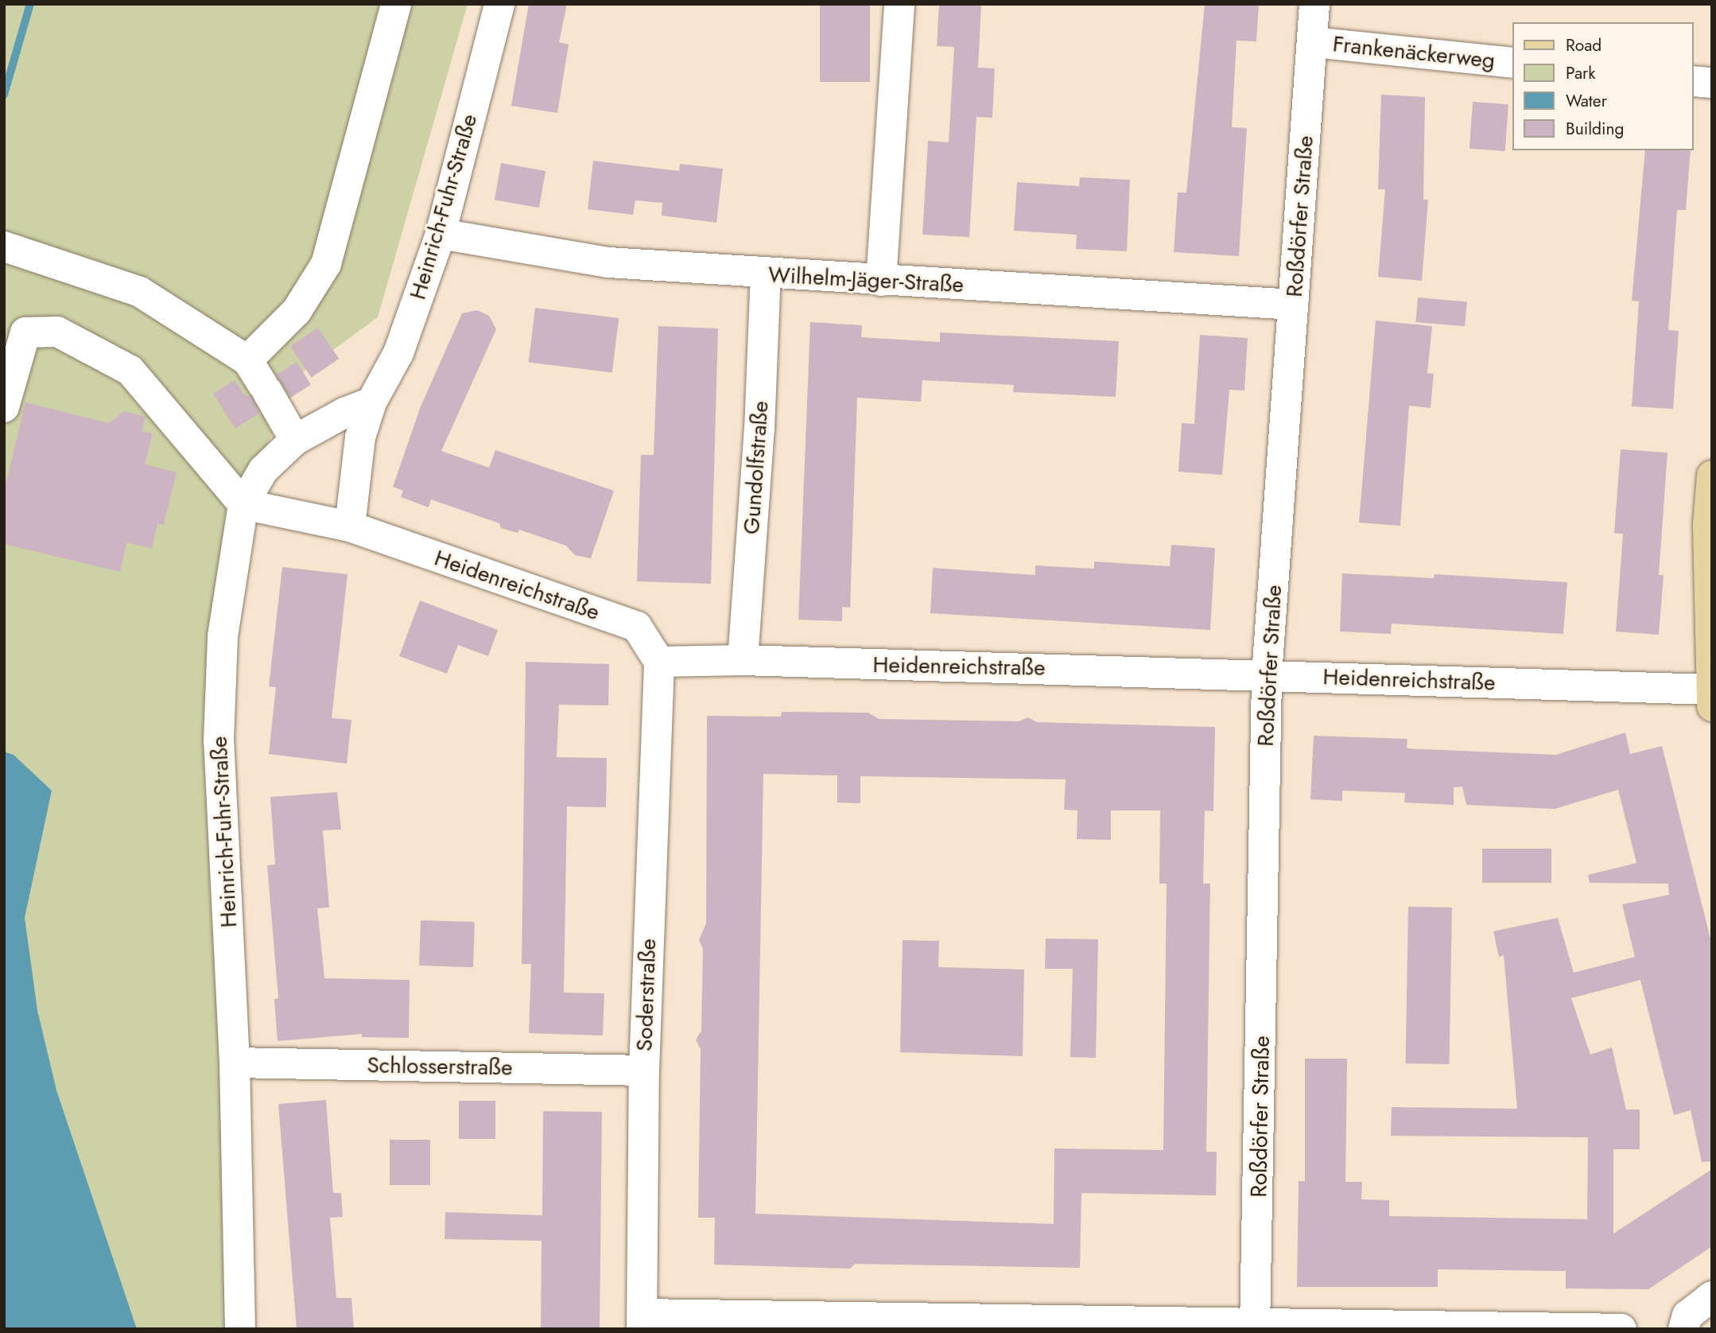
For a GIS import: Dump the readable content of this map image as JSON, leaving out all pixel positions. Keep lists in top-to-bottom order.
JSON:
{
  "streets": {
    "street": [
      "Frankenäckerweg",
      "Heinrich-Fuhr-Straße",
      "Roßdörfer Straße",
      "Wilhelm-Jäger-Straße",
      "Gundolfstraße",
      "Heidenreichstraße",
      "Soderstraße",
      "Schlosserstraße"
    ]
  },
  "crossings": [
    ["Frankenäckerweg", "Roßdörfer Straße"],
    ["Heinrich-Fuhr-Straße", "Wilhelm-Jäger-Straße"],
    ["Heinrich-Fuhr-Straße", "Heidenreichstraße"],
    ["Heinrich-Fuhr-Straße", "Schlosserstraße"],
    ["Roßdörfer Straße", "Wilhelm-Jäger-Straße"],
    ["Roßdörfer Straße", "Heidenreichstraße"],
    ["Wilhelm-Jäger-Straße", "Gundolfstraße"],
    ["Gundolfstraße", "Heidenreichstraße"],
    ["Heidenreichstraße", "Soderstraße"],
    ["Soderstraße", "Schlosserstraße"]
  ],
  "legend": [
    "Road",
    "Park",
    "Water",
    "Building"
  ]
}
